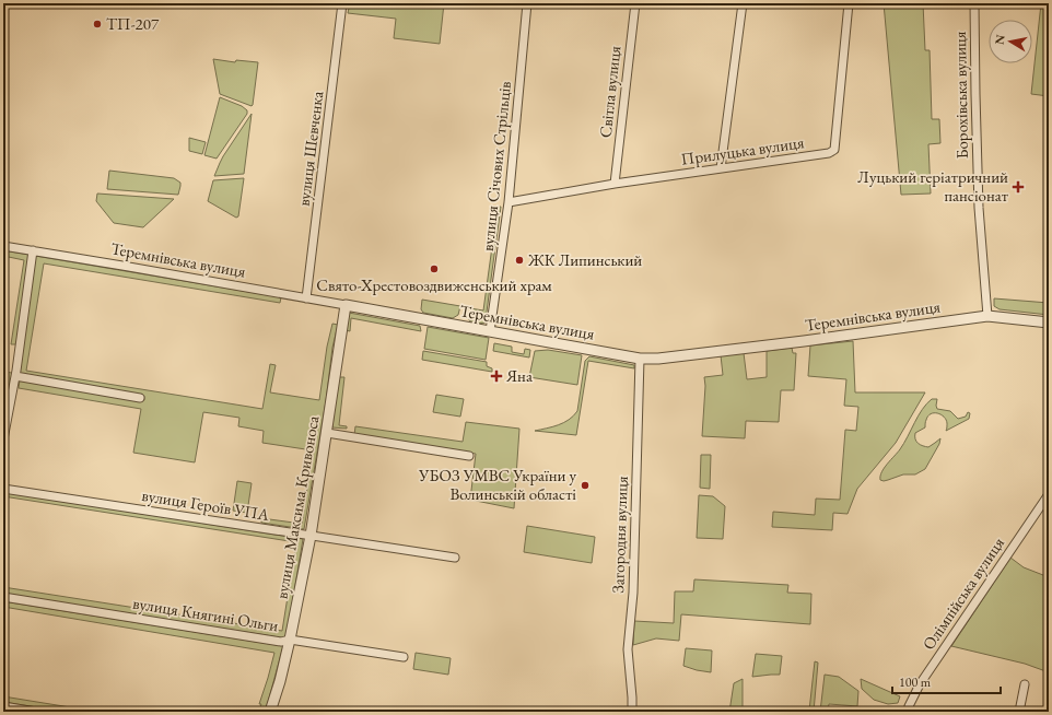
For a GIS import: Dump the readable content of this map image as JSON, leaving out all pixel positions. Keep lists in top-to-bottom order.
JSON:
{
  "streets": {
    "street": [
      "Світла вулиця",
      "Борохівська вулиця",
      "вулиця Шевченка",
      "Прилуцька вулиця",
      "вулиця Січових Стрільців",
      "Теремнівська вулиця",
      "вулиця Героїв УПА",
      "вулиця Максима Кривоноса",
      "Загородня вулиця",
      "Олімпійська вулиця",
      "вулиця Княгині Ольги"
    ]
  },
  "crossings": [
    ["Світла вулиця", "Прилуцька вулиця"],
    ["Борохівська вулиця", "Теремнівська вулиця"],
    ["вулиця Шевченка", "Теремнівська вулиця"],
    ["Прилуцька вулиця", "вулиця Січових Стрільців"],
    ["вулиця Січових Стрільців", "Теремнівська вулиця"],
    ["Теремнівська вулиця", "вулиця Максима Кривоноса"],
    ["Теремнівська вулиця", "Загородня вулиця"],
    ["вулиця Героїв УПА", "вулиця Максима Кривоноса"],
    ["вулиця Максима Кривоноса", "вулиця Княгині Ольги"]
  ],
  "places": {
    "other": [
      "ТП-207",
      "ЖК Липинський",
      "Свято-Хрестовоздвиженський храм",
      "УБОЗ УМВС України у Волинськiй області"
    ],
    "health": ["Луцький геріатричний пансіонат", "Яна"]
  },
  "scale_bar": "100 m",
  "north": "left"
}
